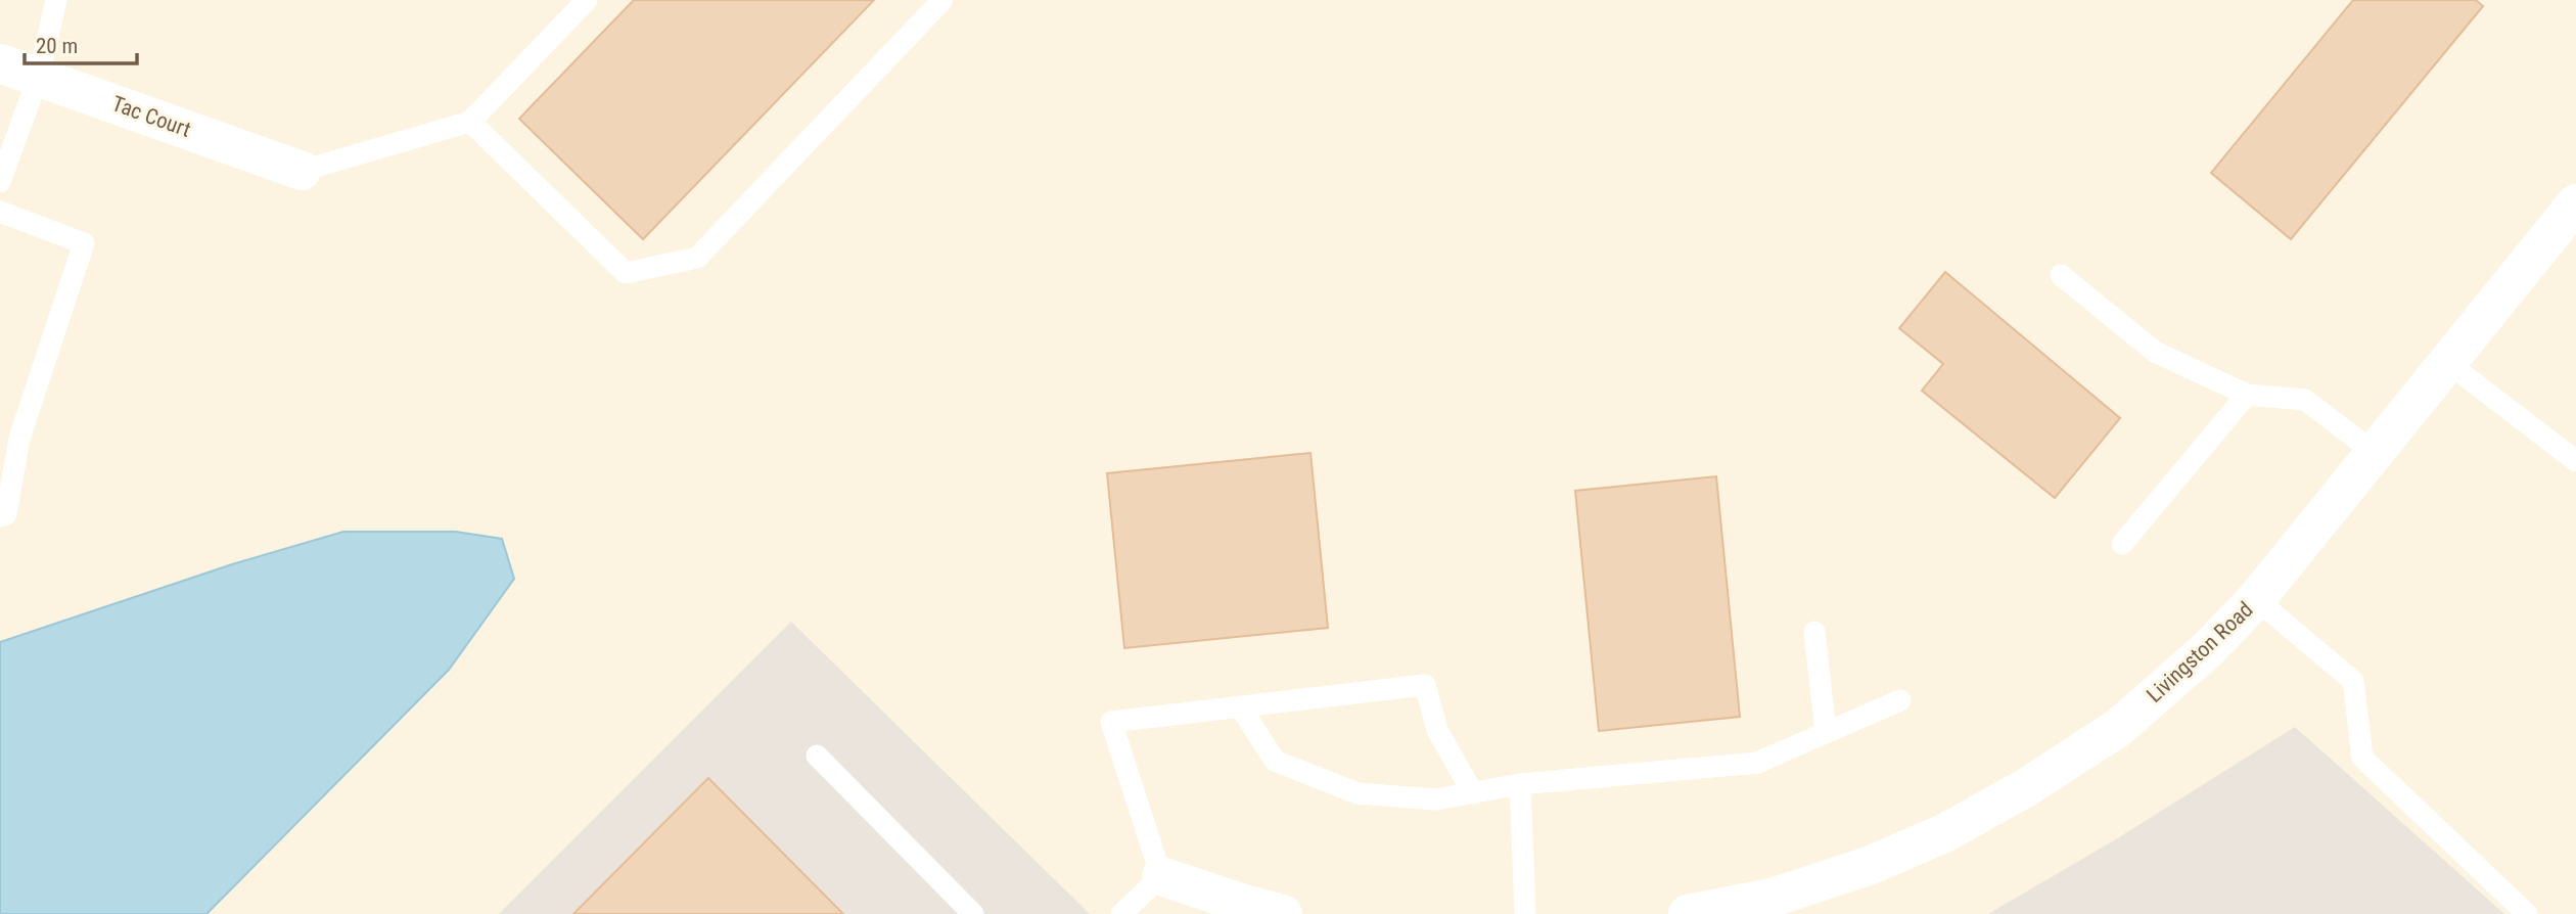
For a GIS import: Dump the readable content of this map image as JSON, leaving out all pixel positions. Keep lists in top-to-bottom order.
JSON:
{
  "streets": {
    "street": ["Tac Court", "Livingston Road"]
  },
  "scale_bar": "20 m"
}
